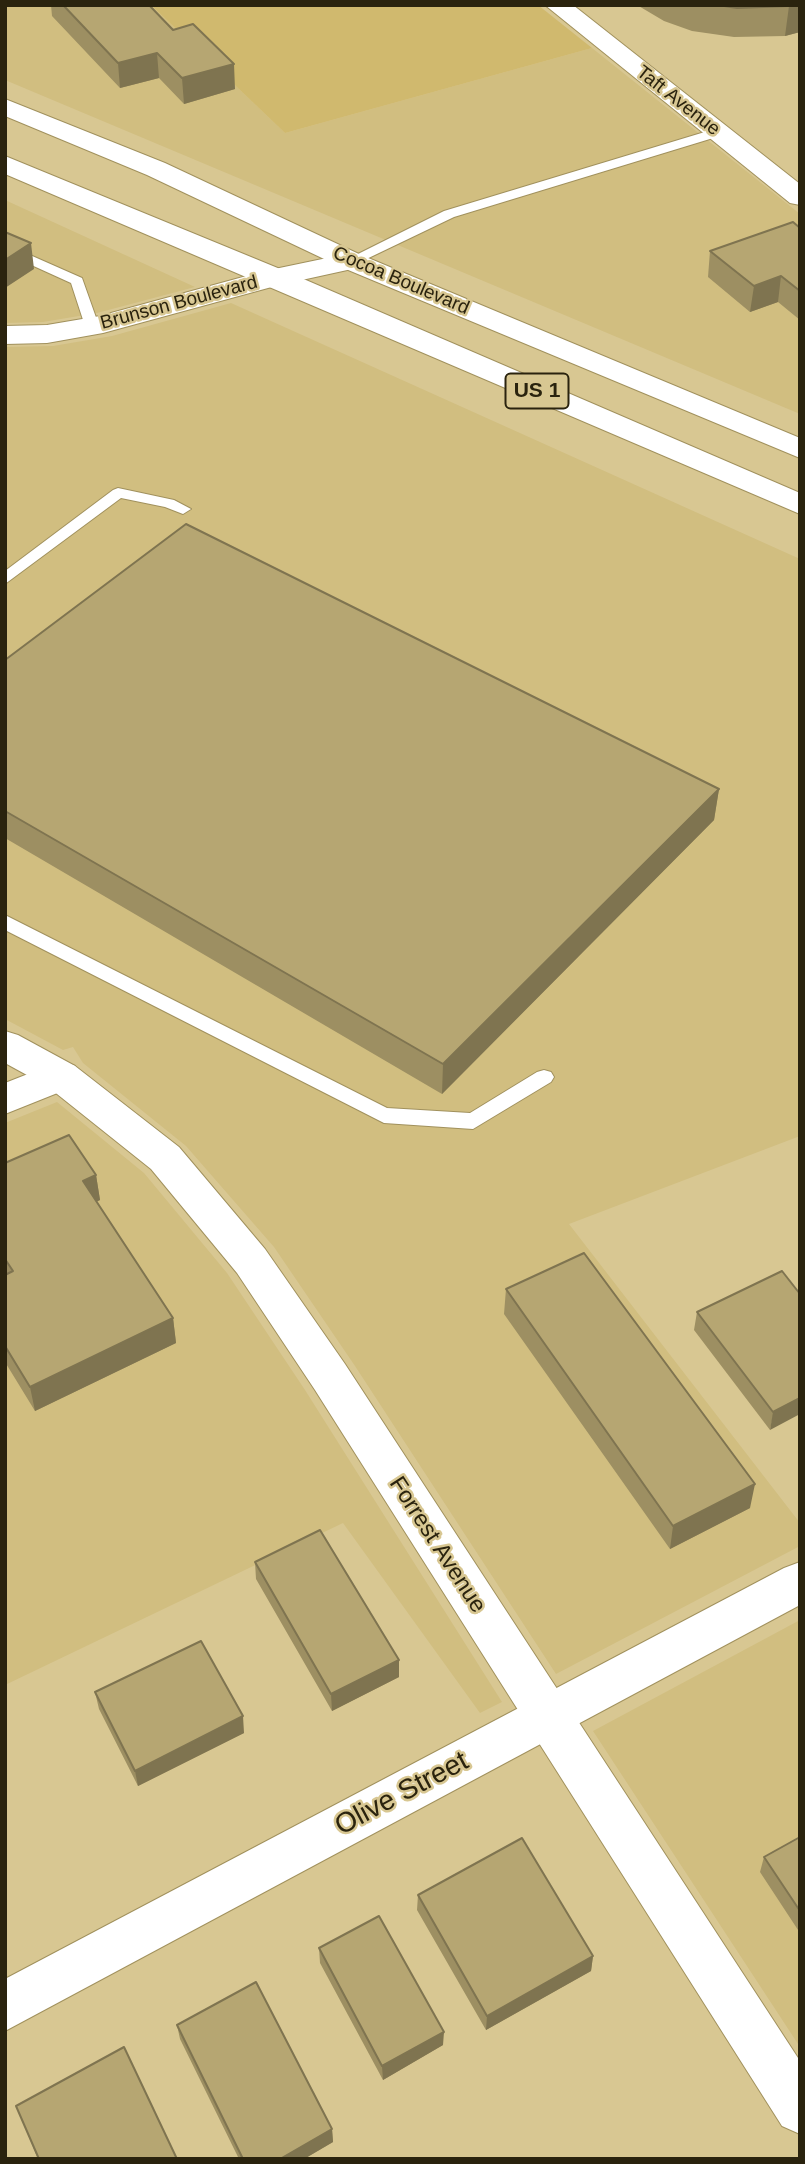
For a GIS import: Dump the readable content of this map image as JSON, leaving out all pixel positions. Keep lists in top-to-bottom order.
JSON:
{
  "streets": {
    "street": [
      "Taft Avenue",
      "Cocoa Boulevard",
      "Brunson Boulevard",
      "US 1",
      "Forrest Avenue",
      "Olive Street"
    ]
  },
  "crossings": [
    ["Cocoa Boulevard", "Brunson Boulevard"],
    ["Brunson Boulevard", "US 1"],
    ["Forrest Avenue", "Olive Street"]
  ]
}
